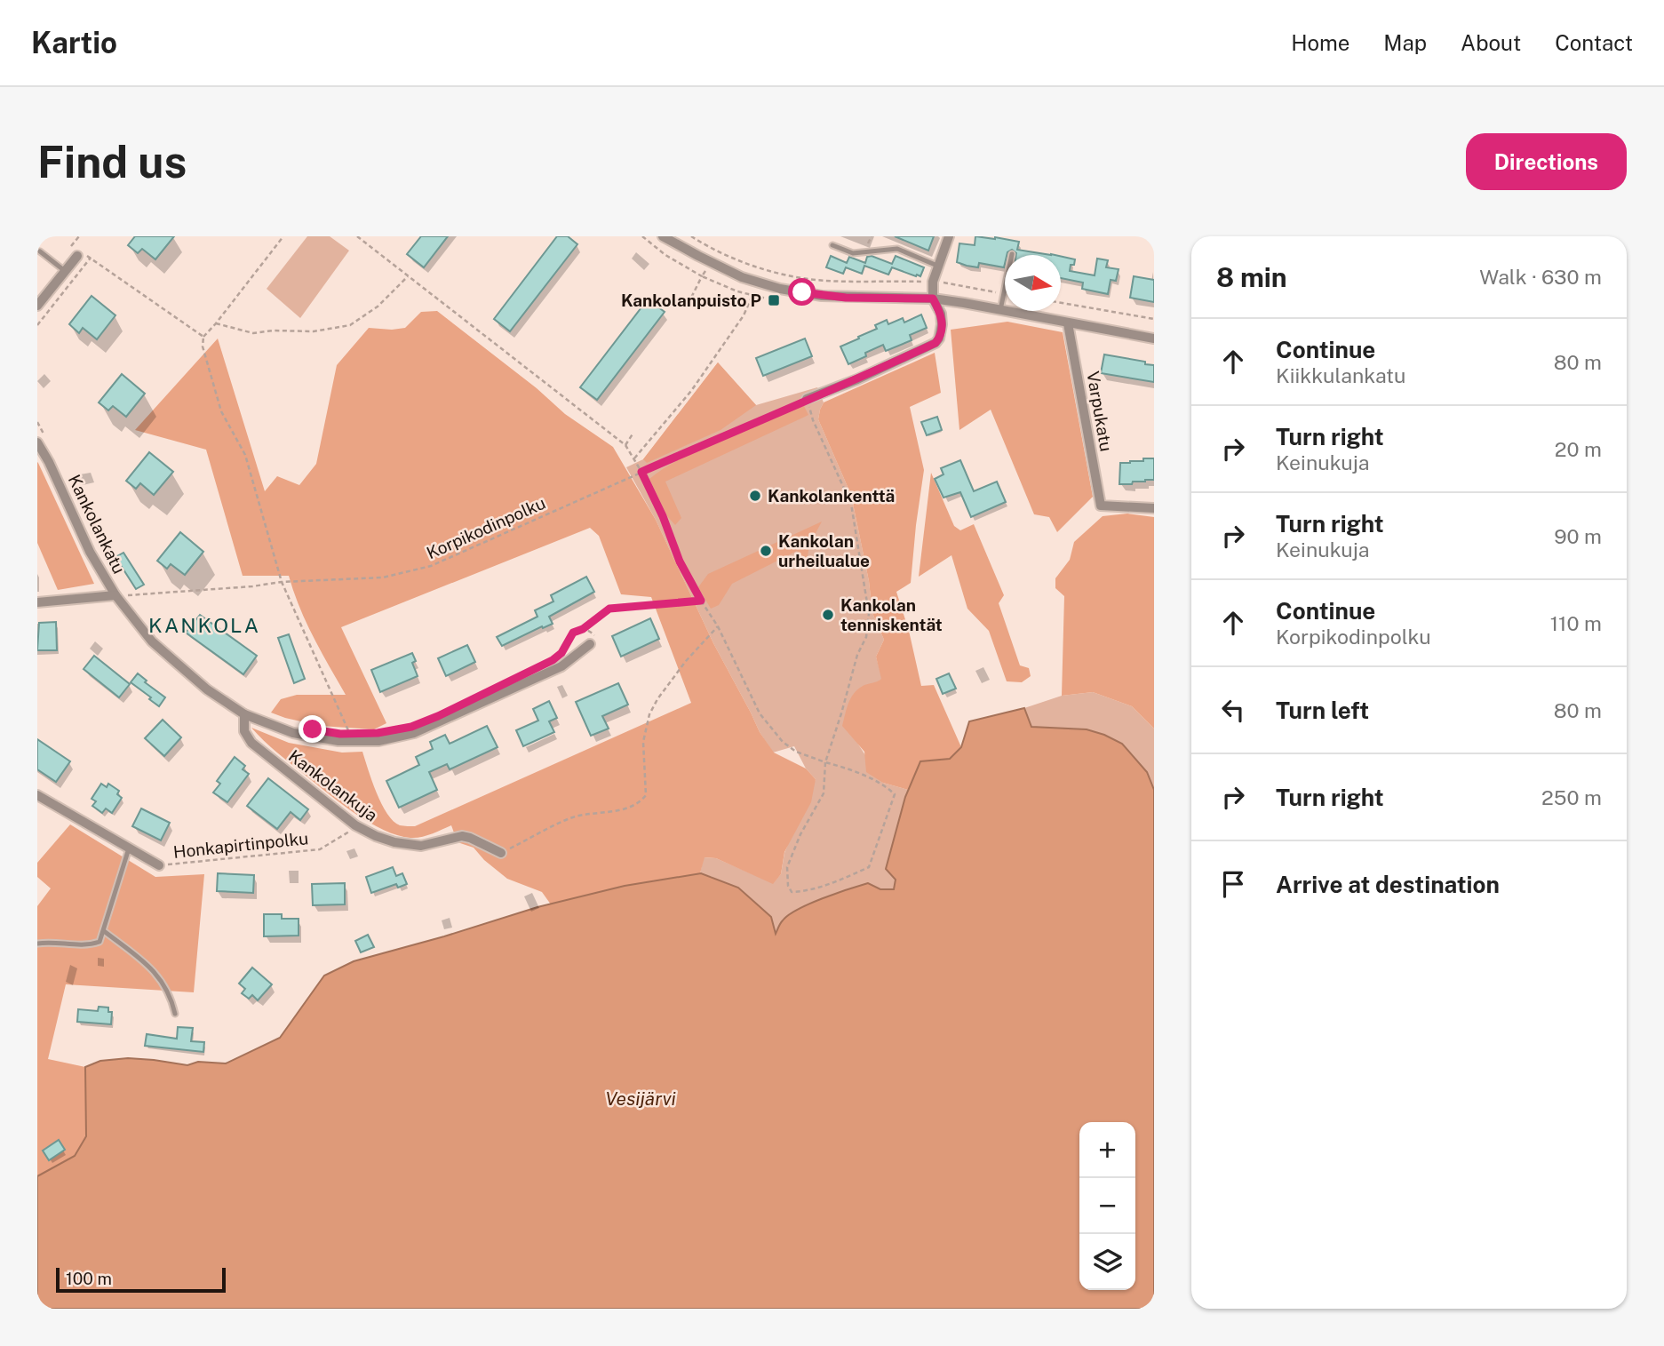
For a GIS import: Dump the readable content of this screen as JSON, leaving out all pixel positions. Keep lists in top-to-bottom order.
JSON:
{
  "streets": {
    "street": ["Varpukatu", "Kankolankatu", "Kankolankuja"],
    "path": ["Korpikodinpolku", "Honkapirtinpolku"]
  },
  "crossings": [
    ["Kankolankatu", "Korpikodinpolku"],
    ["Kankolankatu", "Kankolankuja"],
    ["Kankolankuja", "Honkapirtinpolku"]
  ],
  "districts": ["KANKOLA"],
  "water": ["Vesijärvi"],
  "places": {
    "transit": ["Kankolanpuisto P"],
    "other": ["Kankolankenttä", "Kankolan urheilualue", "Kankolan tenniskentät"]
  },
  "scale_bar": "100 m",
  "north": "right",
  "page": {
    "header": "Kartio",
    "nav": [
      "Home",
      "Map",
      "About",
      "Contact"
    ],
    "buttons": "Directions",
    "title": "Find us",
    "heading": ["8 min", "Walk · 630 m"],
    "list": [
      ["Continue", "Kiikkulankatu", "80 m"],
      ["Turn right", "Keinukuja", "20 m"],
      ["Turn right", "Keinukuja", "90 m"],
      ["Continue", "Korpikodinpolku", "110 m"],
      ["Turn left", "80 m"],
      ["Turn right", "250 m"],
      "Arrive at destination"
    ],
    "map_buttons": ["+", "−"],
    "scale": "100 m"
  }
}
